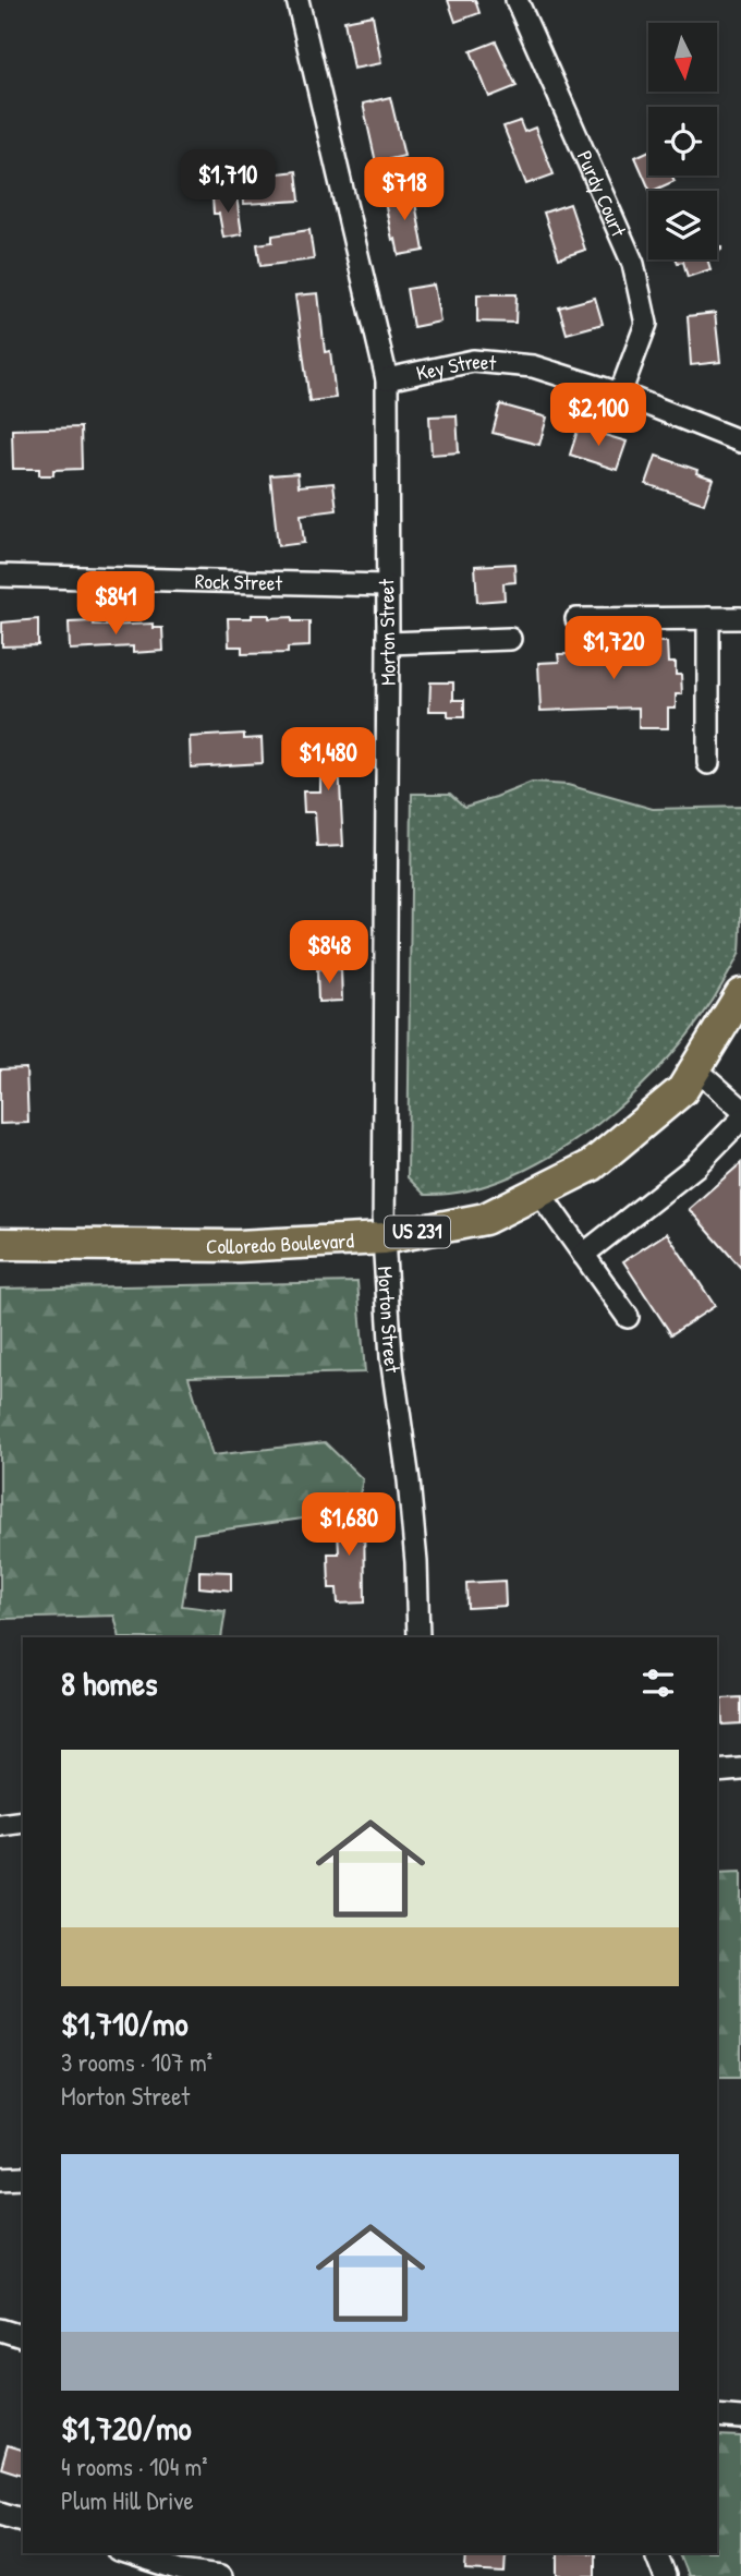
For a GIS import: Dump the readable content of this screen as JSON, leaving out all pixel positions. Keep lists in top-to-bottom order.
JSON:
{
  "streets": {
    "highway": ["US 231", "Colloredo Boulevard"],
    "street": [
      "Purdy Court",
      "Key Street",
      "Rock Street",
      "Morton Street"
    ]
  },
  "crossings": [
    ["Purdy Court", "Key Street"],
    ["Key Street", "Morton Street"],
    ["Rock Street", "Morton Street"],
    ["Morton Street", "Colloredo Boulevard"]
  ],
  "north": "bottom",
  "page": {
    "price": [
      "$1,710",
      "$718",
      "$2,100",
      "$841",
      "$1,720",
      "$1,480",
      "$848",
      "$1,680"
    ],
    "heading": "8 homes",
    "list": [
      {
        "name": "$1,710/mo",
        "note": "3 rooms · 107 m² · Morton Street"
      },
      {
        "name": "$1,720/mo",
        "note": "4 rooms · 104 m² · Plum Hill Drive"
      }
    ]
  }
}
